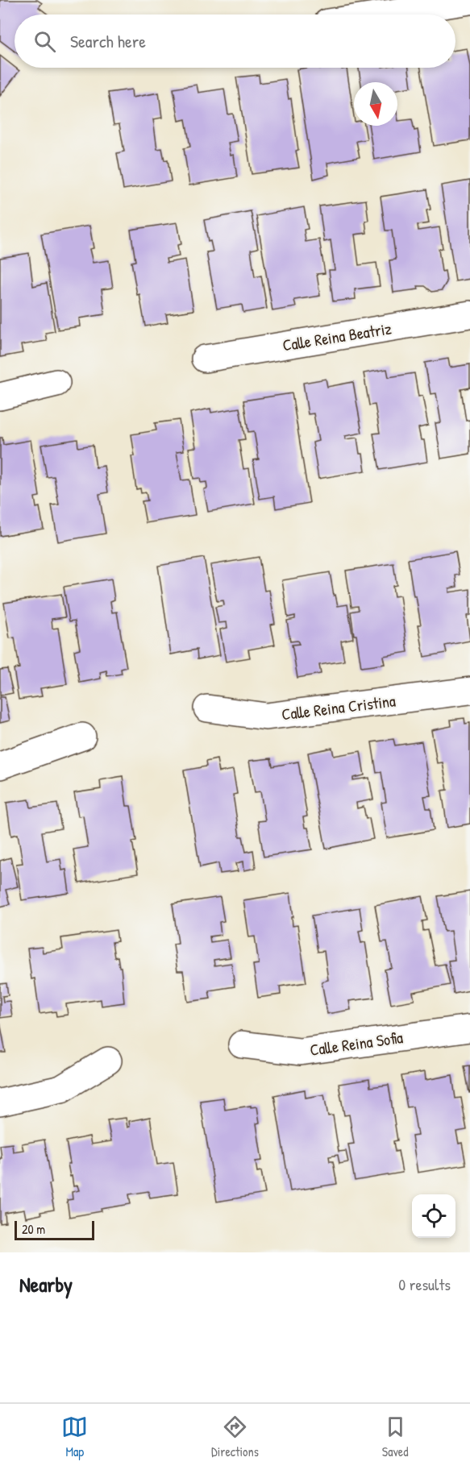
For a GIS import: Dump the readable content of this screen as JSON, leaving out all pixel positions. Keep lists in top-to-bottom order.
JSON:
{
  "streets": {
    "street": ["Calle Reina Beatriz", "Calle Reina Cristina", "Calle Reina Sofia"]
  },
  "scale_bar": "20 m",
  "north": "bottom",
  "page": {
    "search": "Search here",
    "scale": "20 m",
    "heading": ["Nearby", "0 results"],
    "nav": ["Map", "Directions", "Saved"]
  }
}
